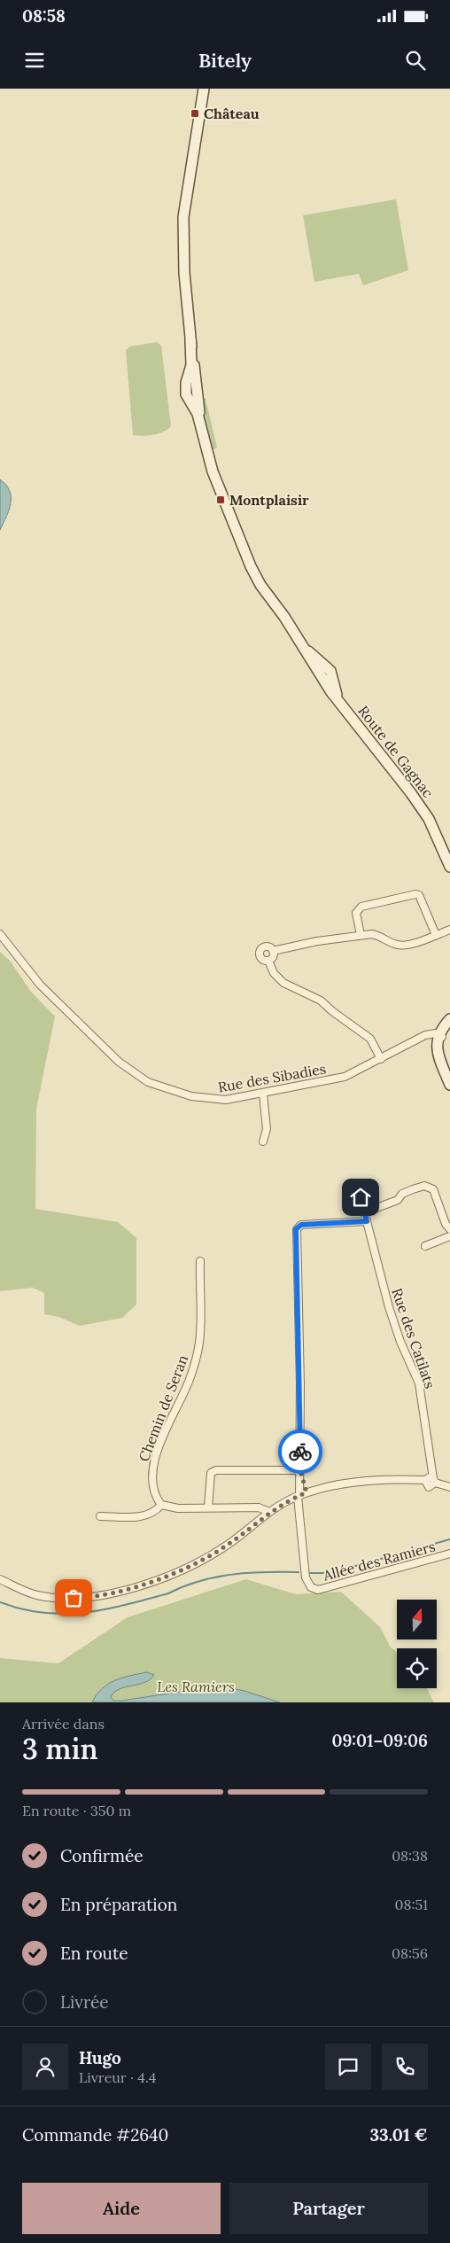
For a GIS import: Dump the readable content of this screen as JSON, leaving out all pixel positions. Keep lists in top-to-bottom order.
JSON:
{
  "streets": {
    "main road": ["Route de Gagnac"],
    "street": [
      "Rue des Sibadies",
      "Rue des Catilats",
      "Chemin de Seran",
      "Allée des Ramiers"
    ]
  },
  "parks": ["Les Ramiers"],
  "places": {
    "transit": ["Château", "Montplaisir"]
  },
  "north": "top",
  "page": {
    "status": "08:58",
    "header": "Bitely",
    "heading": ["3 min", "Arrivée dans", "09:01–09:06"],
    "panel": [
      "Hugo",
      "Livreur · 4.4",
      "Commande #2640",
      "33.01 €"
    ],
    "bar": "En route · 350 m",
    "list": [
      ["Confirmée", "08:38"],
      ["En préparation", "08:51"],
      ["En route", "08:56"],
      "Livrée"
    ],
    "buttons": ["Aide", "Partager"]
  }
}
